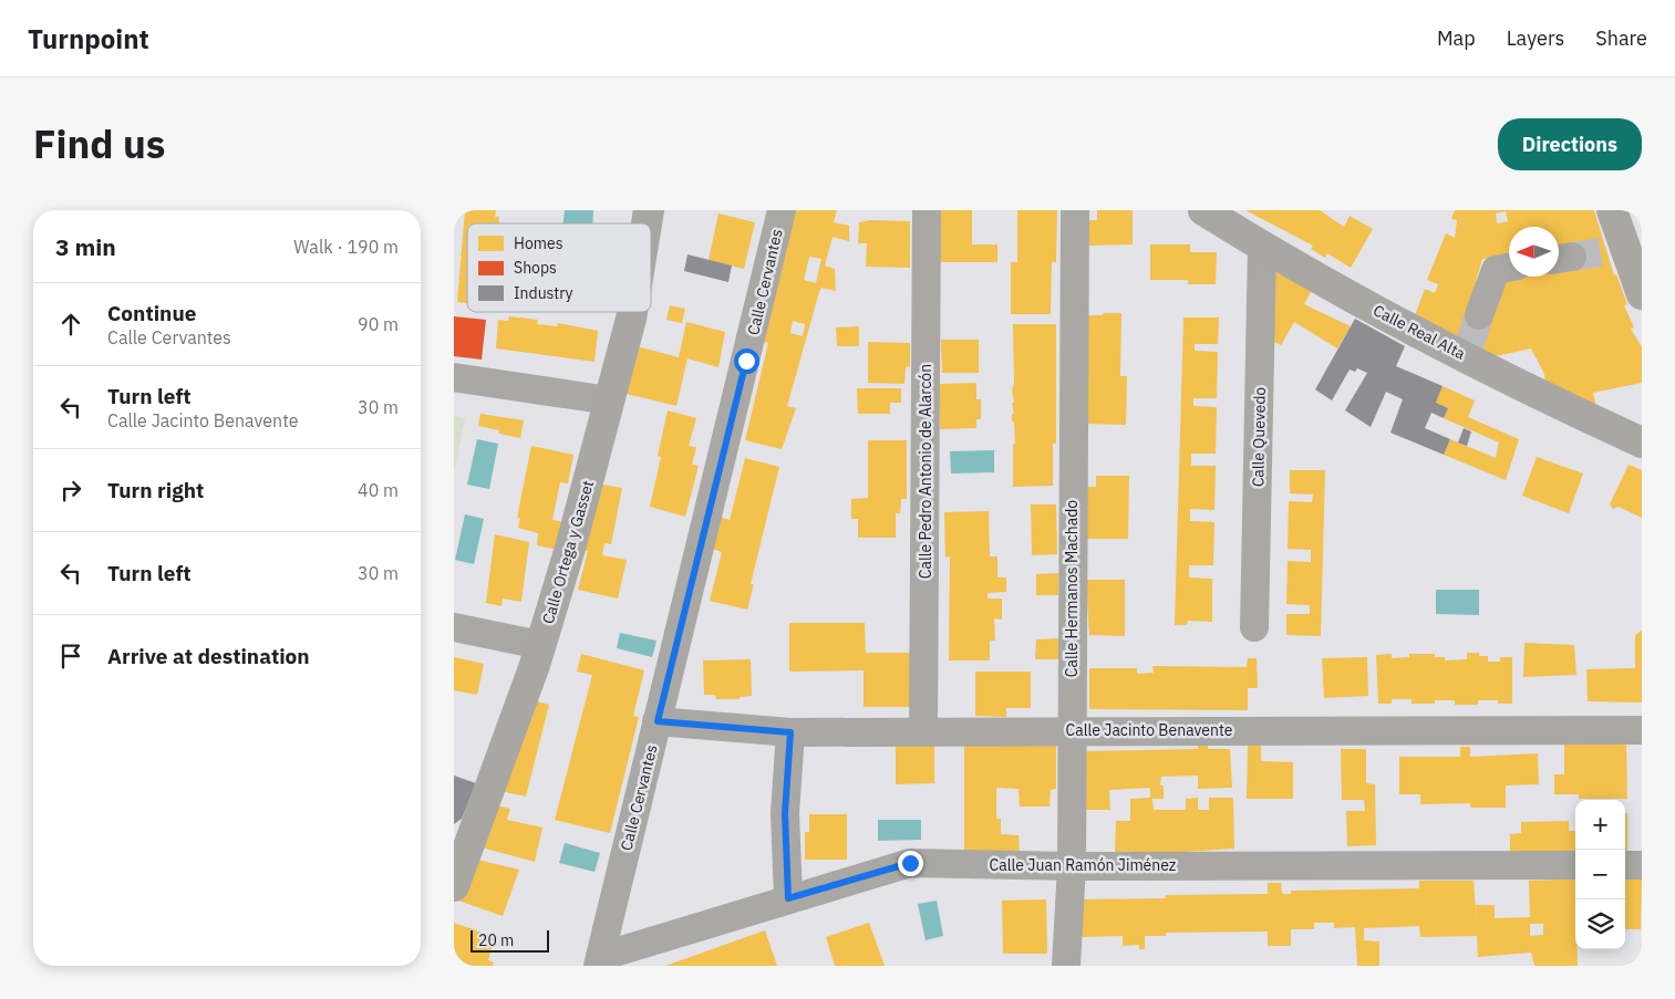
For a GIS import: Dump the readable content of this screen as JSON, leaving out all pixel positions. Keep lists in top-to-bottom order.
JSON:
{
  "streets": {
    "street": [
      "Calle Cervantes",
      "Calle Real Alta",
      "Calle Quevedo",
      "Calle Pedro Antonio de Alarcón",
      "Calle Ortega y Gasset",
      "Calle Hermanos Machado",
      "Calle Jacinto Benavente",
      "Calle Juan Ramón Jiménez"
    ]
  },
  "crossings": [
    ["Calle Cervantes", "Calle Jacinto Benavente"],
    ["Calle Cervantes", "Calle Juan Ramón Jiménez"],
    ["Calle Real Alta", "Calle Quevedo"],
    ["Calle Pedro Antonio de Alarcón", "Calle Jacinto Benavente"],
    ["Calle Hermanos Machado", "Calle Jacinto Benavente"],
    ["Calle Hermanos Machado", "Calle Juan Ramón Jiménez"]
  ],
  "legend": ["Homes", "Shops", "Industry"],
  "scale_bar": "20 m",
  "north": "left",
  "page": {
    "header": "Turnpoint",
    "nav": ["Map", "Layers", "Share"],
    "title": "Find us",
    "buttons": "Directions",
    "heading": ["3 min", "Walk · 190 m"],
    "list": [
      ["Continue", "Calle Cervantes", "90 m"],
      ["Turn left", "Calle Jacinto Benavente", "30 m"],
      ["Turn right", "40 m"],
      ["Turn left", "30 m"],
      "Arrive at destination"
    ],
    "map_buttons": ["+", "−"],
    "scale": "20 m"
  }
}
